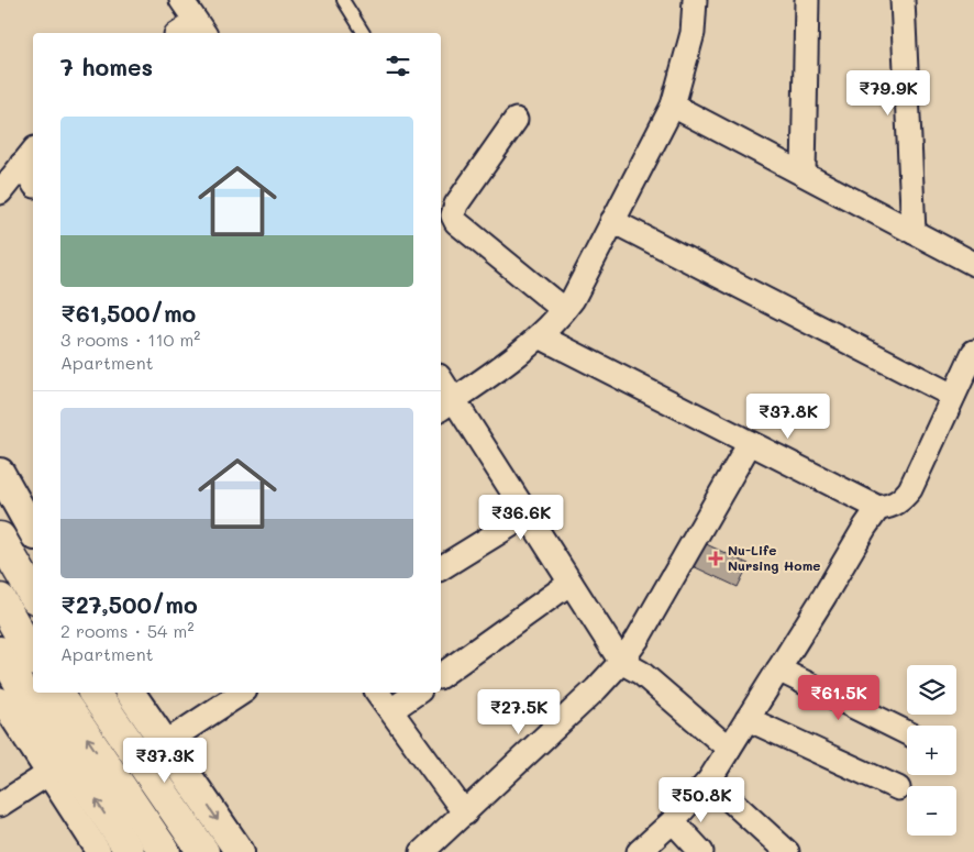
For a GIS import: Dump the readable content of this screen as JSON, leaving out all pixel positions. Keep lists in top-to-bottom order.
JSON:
{
  "places": {
    "health": ["Nu-Life Nursing Home"]
  },
  "page": {
    "heading": "7 homes",
    "price": [
      "₹79.9K",
      "₹37.8K",
      "₹36.6K",
      "₹61.5K",
      "₹27.5K",
      "₹37.3K",
      "₹50.8K"
    ],
    "list": [
      {
        "name": "₹61,500/mo",
        "note": "3 rooms · 110 m² · Apartment"
      },
      {
        "name": "₹27,500/mo",
        "note": "2 rooms · 54 m² · Apartment"
      }
    ],
    "map_buttons": ["+", "−"]
  }
}
